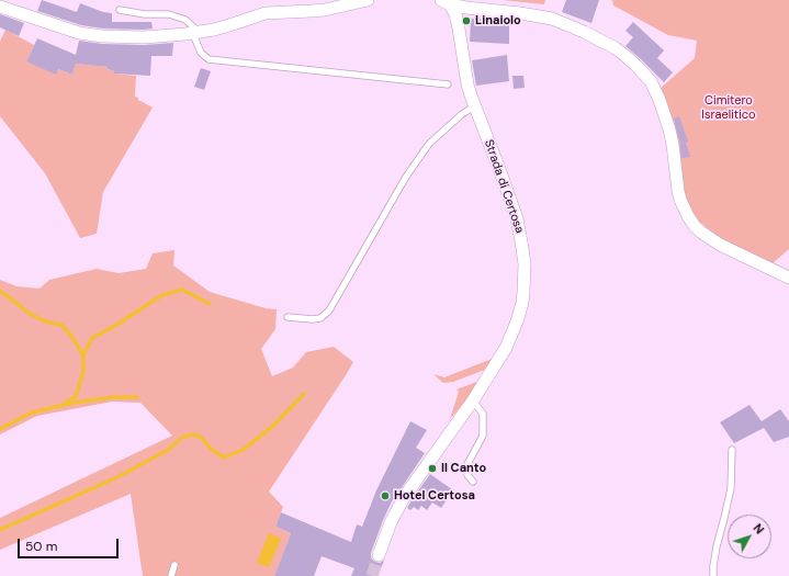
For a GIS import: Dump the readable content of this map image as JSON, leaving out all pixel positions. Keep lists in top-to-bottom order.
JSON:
{
  "streets": {
    "street": ["Strada di Certosa"]
  },
  "parks": ["Cimitero Israelitico"],
  "places": ["Linaiolo", "Il Canto", "Hotel Certosa"],
  "scale_bar": "50 m",
  "north": "top right"
}
